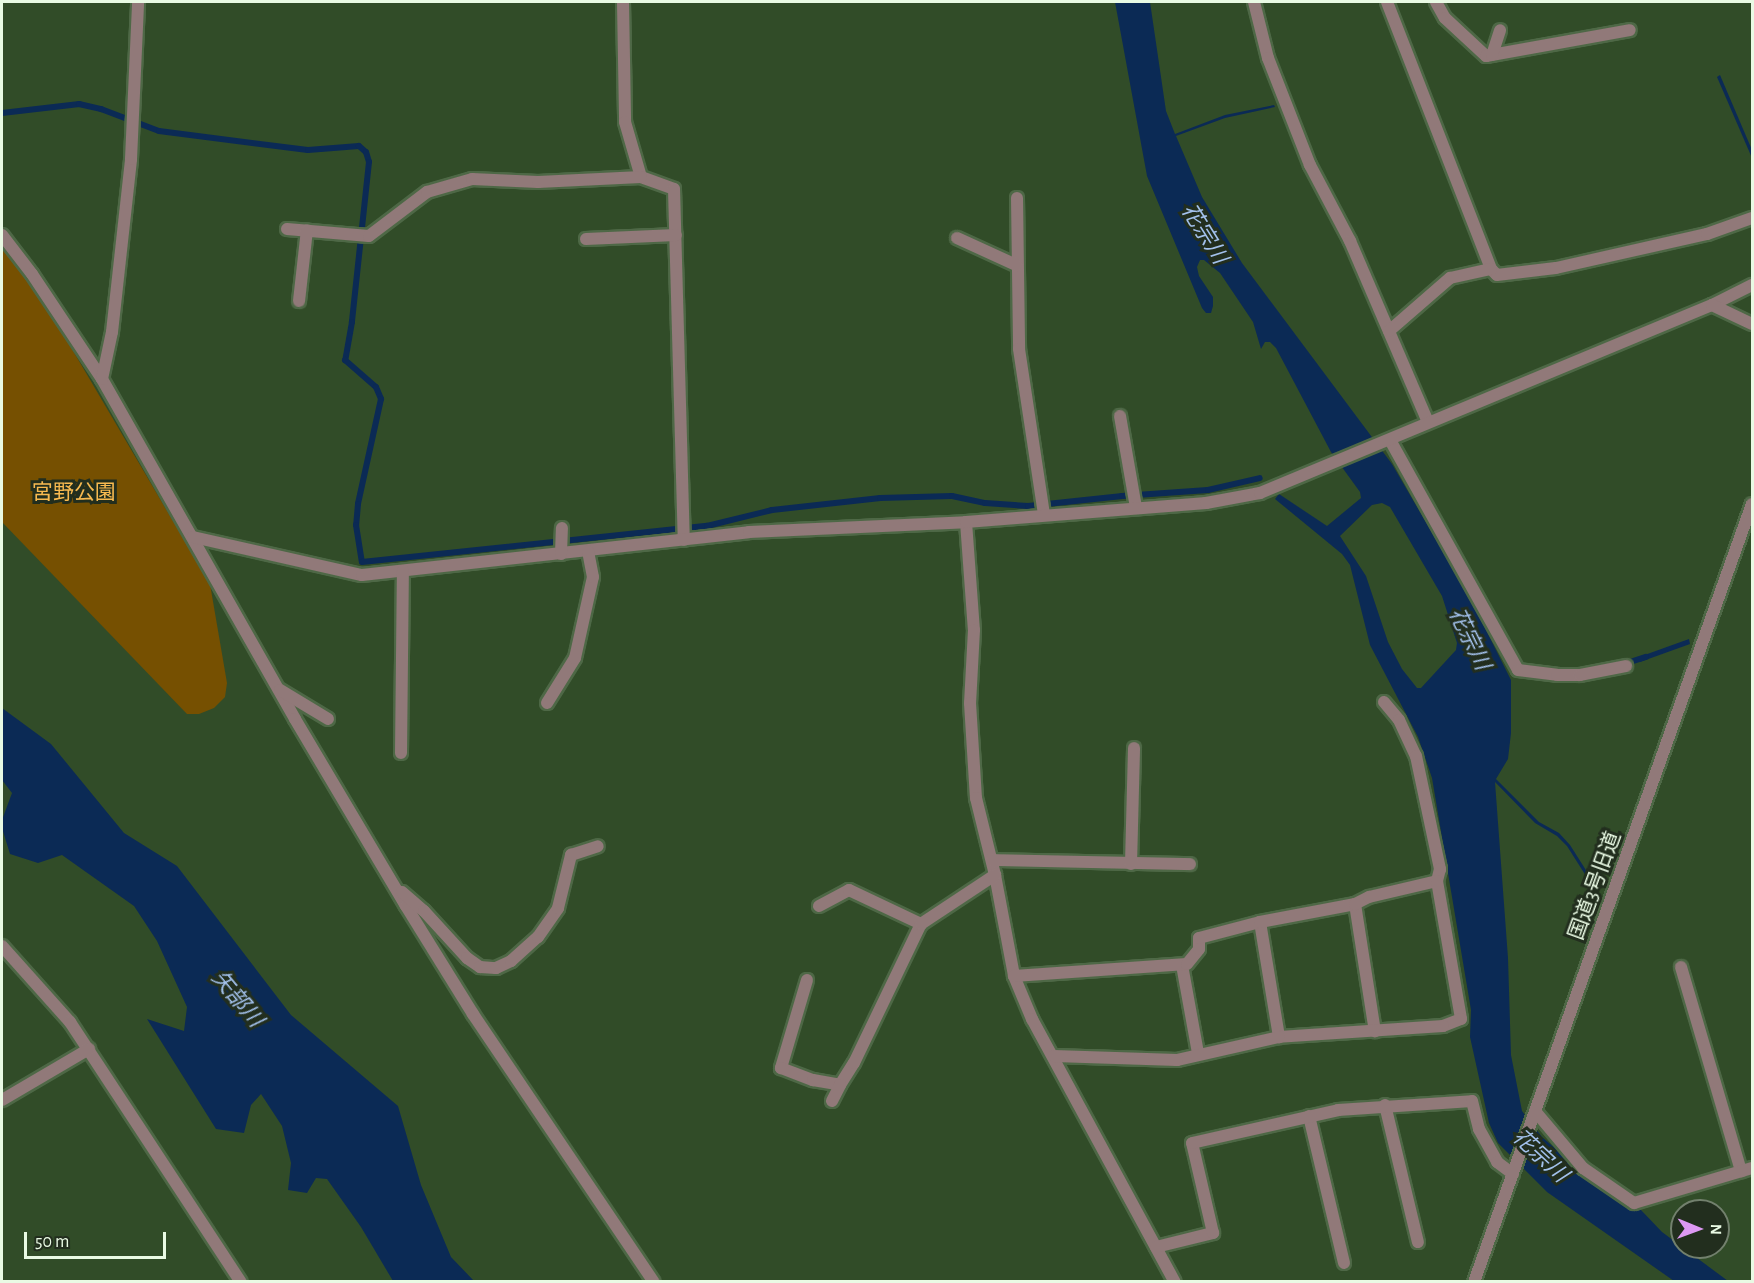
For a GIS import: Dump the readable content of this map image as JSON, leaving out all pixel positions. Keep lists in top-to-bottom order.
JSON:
{
  "streets": {
    "street": ["国道3号旧道"]
  },
  "water": ["花宗川", "矢部川"],
  "parks": ["宮野公園"],
  "scale_bar": "50 m",
  "north": "right"
}
